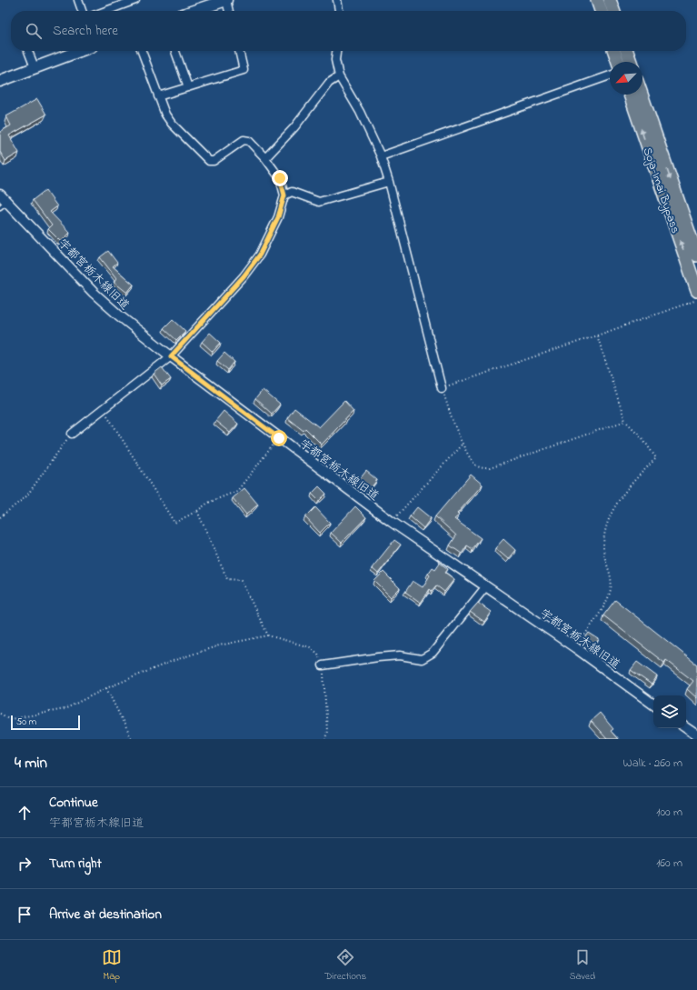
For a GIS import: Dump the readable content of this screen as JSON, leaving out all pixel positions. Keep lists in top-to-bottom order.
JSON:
{
  "streets": {
    "main road": ["Soja-Imai Bypass"],
    "street": ["宇都宮栃木線旧道"]
  },
  "scale_bar": "50 m",
  "north": "bottom left",
  "page": {
    "search": "Search here",
    "scale": "50 m",
    "heading": ["4 min", "Walk · 260 m"],
    "list": [
      ["Continue", "宇都宮栃木線旧道", "100 m"],
      ["Turn right", "160 m"],
      "Arrive at destination"
    ],
    "nav": ["Map", "Directions", "Saved"]
  }
}
